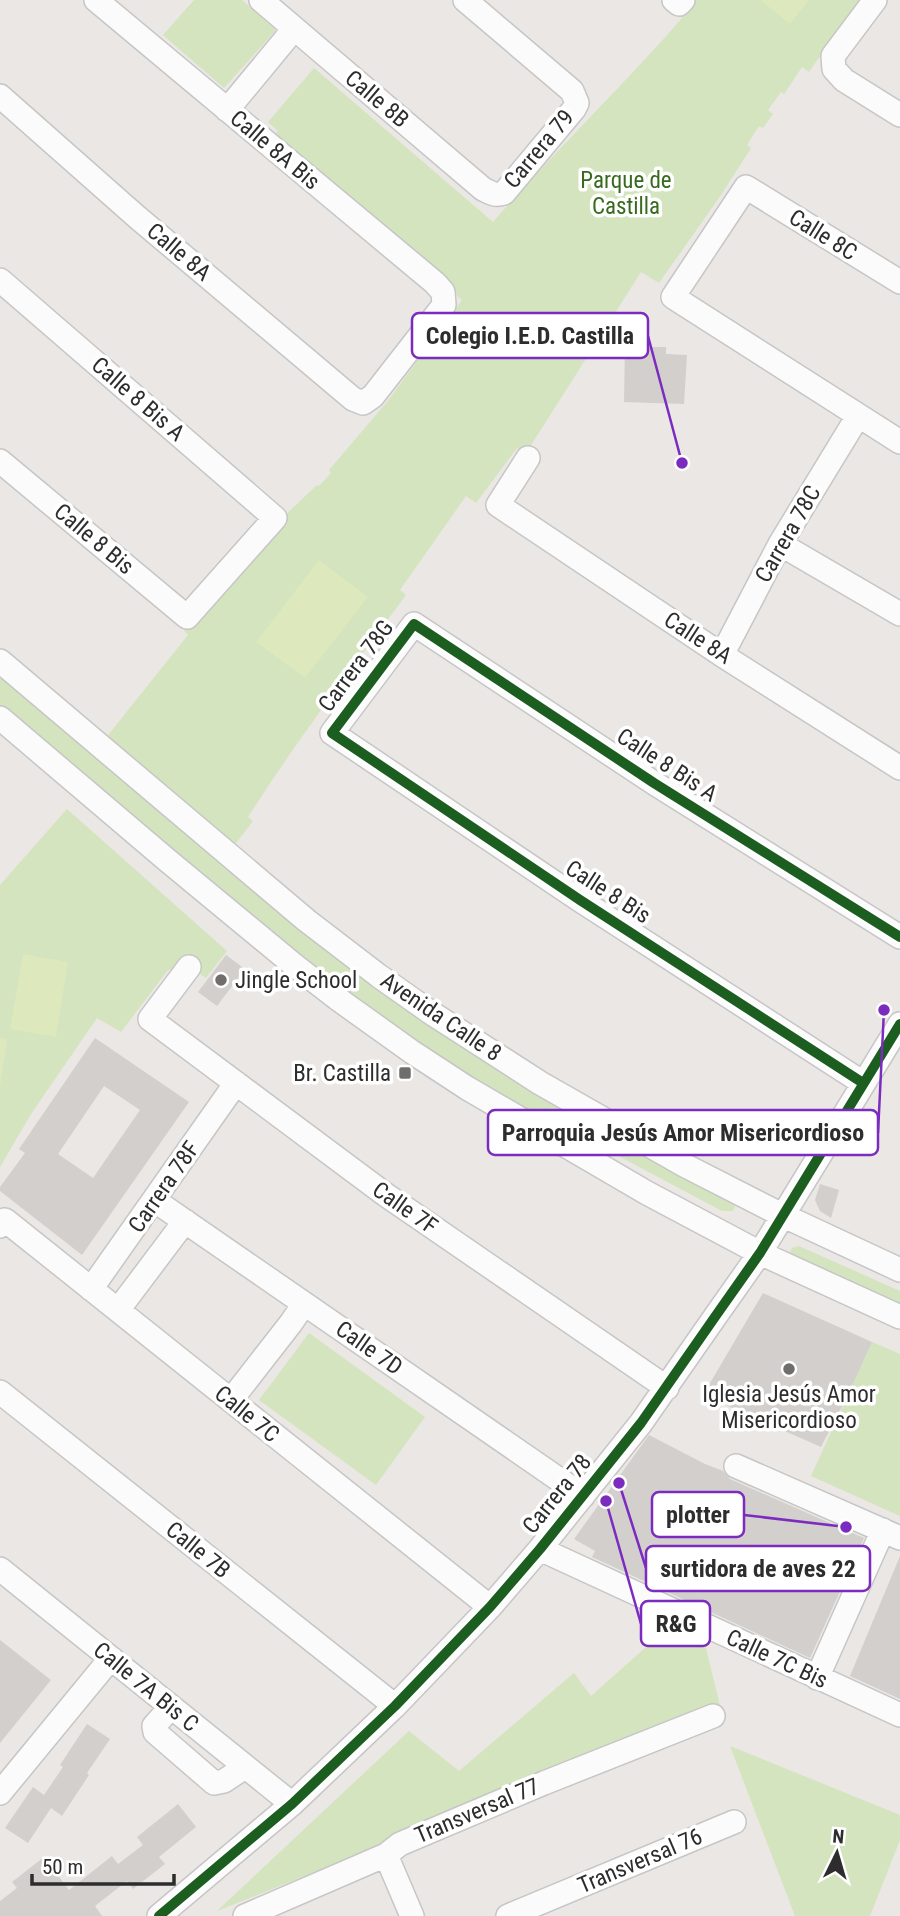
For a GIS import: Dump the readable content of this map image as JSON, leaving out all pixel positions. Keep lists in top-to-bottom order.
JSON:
{
  "streets": {
    "street": [
      "Calle 8B",
      "Carrera 79",
      "Calle 8A Bis",
      "Calle 8C",
      "Calle 8A",
      "Calle 8 Bis A",
      "Carrera 78C",
      "Calle 8 Bis",
      "Carrera 78G",
      "Avenida Calle 8",
      "Carrera 78F",
      "Calle 7F",
      "Calle 7D",
      "Calle 7C",
      "Carrera 78",
      "Calle 7B",
      "Calle 7C Bis",
      "Calle 7A Bis C",
      "Transversal 77",
      "Transversal 76"
    ]
  },
  "crossings": [
    ["Calle 8B", "Carrera 79"],
    ["Calle 8A Bis", "Calle 8A"],
    ["Calle 8C", "Carrera 78C"],
    ["Calle 8A", "Carrera 78C"],
    ["Calle 8 Bis A", "Calle 8 Bis"],
    ["Calle 8 Bis A", "Carrera 78G"],
    ["Calle 8 Bis", "Carrera 78G"],
    ["Calle 8 Bis", "Carrera 78"],
    ["Avenida Calle 8", "Carrera 78"],
    ["Carrera 78F", "Calle 7F"],
    ["Carrera 78F", "Calle 7D"],
    ["Carrera 78F", "Calle 7C"],
    ["Calle 7F", "Carrera 78"],
    ["Calle 7D", "Carrera 78"],
    ["Calle 7C", "Carrera 78"],
    ["Carrera 78", "Calle 7B"],
    ["Carrera 78", "Calle 7C Bis"],
    ["Carrera 78", "Calle 7A Bis C"]
  ],
  "parks": ["Parque de Castilla"],
  "places": {
    "other": [
      "Colegio I.E.D. Castilla",
      "Jingle School",
      "Parroquia Jesús Amor Misericordioso",
      "Iglesia Jesús Amor Misericordioso",
      "surtidora de aves 22",
      "R&G",
      "plotter"
    ],
    "transit": ["Br. Castilla"]
  },
  "scale_bar": "50 m",
  "north": "top"
}
